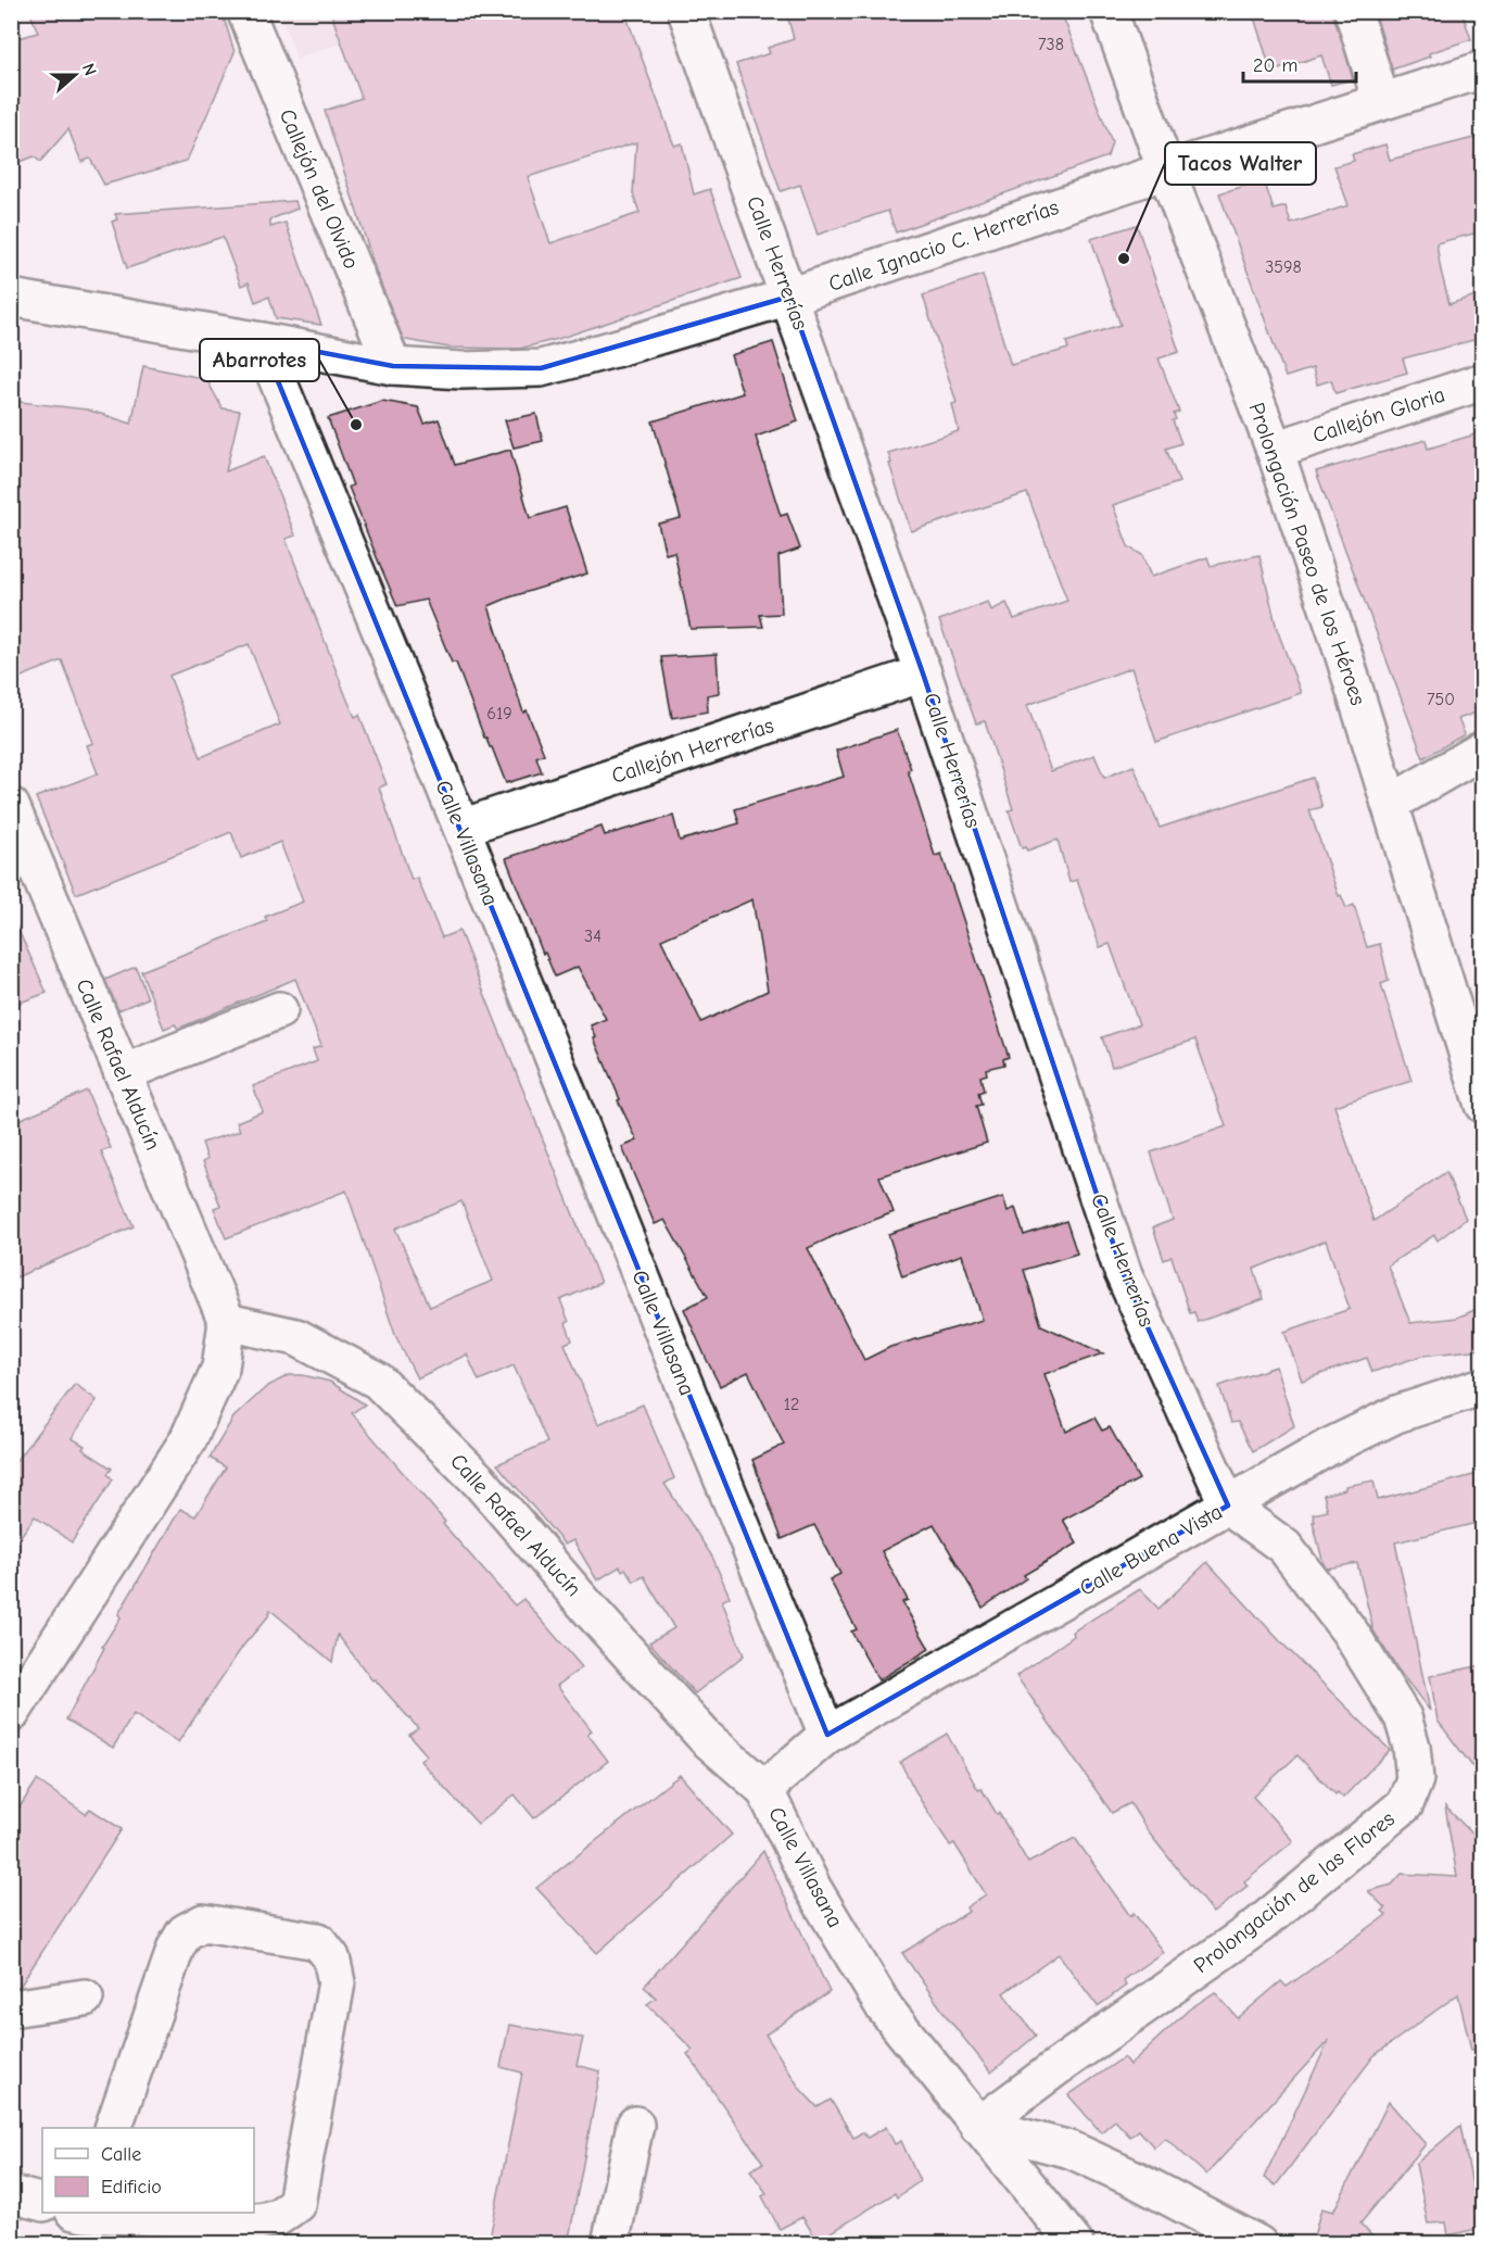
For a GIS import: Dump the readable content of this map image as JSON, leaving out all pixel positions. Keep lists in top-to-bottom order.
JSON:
{
  "streets": {
    "street": [
      "Callejón del Olvido",
      "Calle Ignacio C. Herrerías",
      "Calle Herrerías",
      "Callejón Gloria",
      "Prolongación Paseo de los Héroes",
      "Callejón Herrerías",
      "Calle Villasana",
      "Calle Rafael Alducín",
      "Calle Buena Vista",
      "Prolongación de las Flores"
    ]
  },
  "crossings": [
    ["Callejón del Olvido", "Calle Ignacio C. Herrerías"],
    ["Calle Ignacio C. Herrerías", "Calle Herrerías"],
    ["Calle Ignacio C. Herrerías", "Prolongación Paseo de los Héroes"],
    ["Calle Ignacio C. Herrerías", "Calle Villasana"],
    ["Calle Herrerías", "Callejón Herrerías"],
    ["Calle Herrerías", "Calle Buena Vista"],
    ["Calle Herrerías", "Prolongación de las Flores"],
    ["Callejón Gloria", "Prolongación Paseo de los Héroes"],
    ["Callejón Herrerías", "Calle Villasana"],
    ["Calle Villasana", "Calle Rafael Alducín"],
    ["Calle Villasana", "Calle Buena Vista"],
    ["Calle Villasana", "Prolongación de las Flores"],
    ["Calle Buena Vista", "Prolongación de las Flores"]
  ],
  "places": ["Tacos Walter", "Abarrotes"],
  "house_numbers": [
    "738",
    "3598",
    "750",
    "619",
    "34",
    "12"
  ],
  "legend": ["Calle", "Edificio"],
  "scale_bar": "20 m",
  "north": "right"
}
